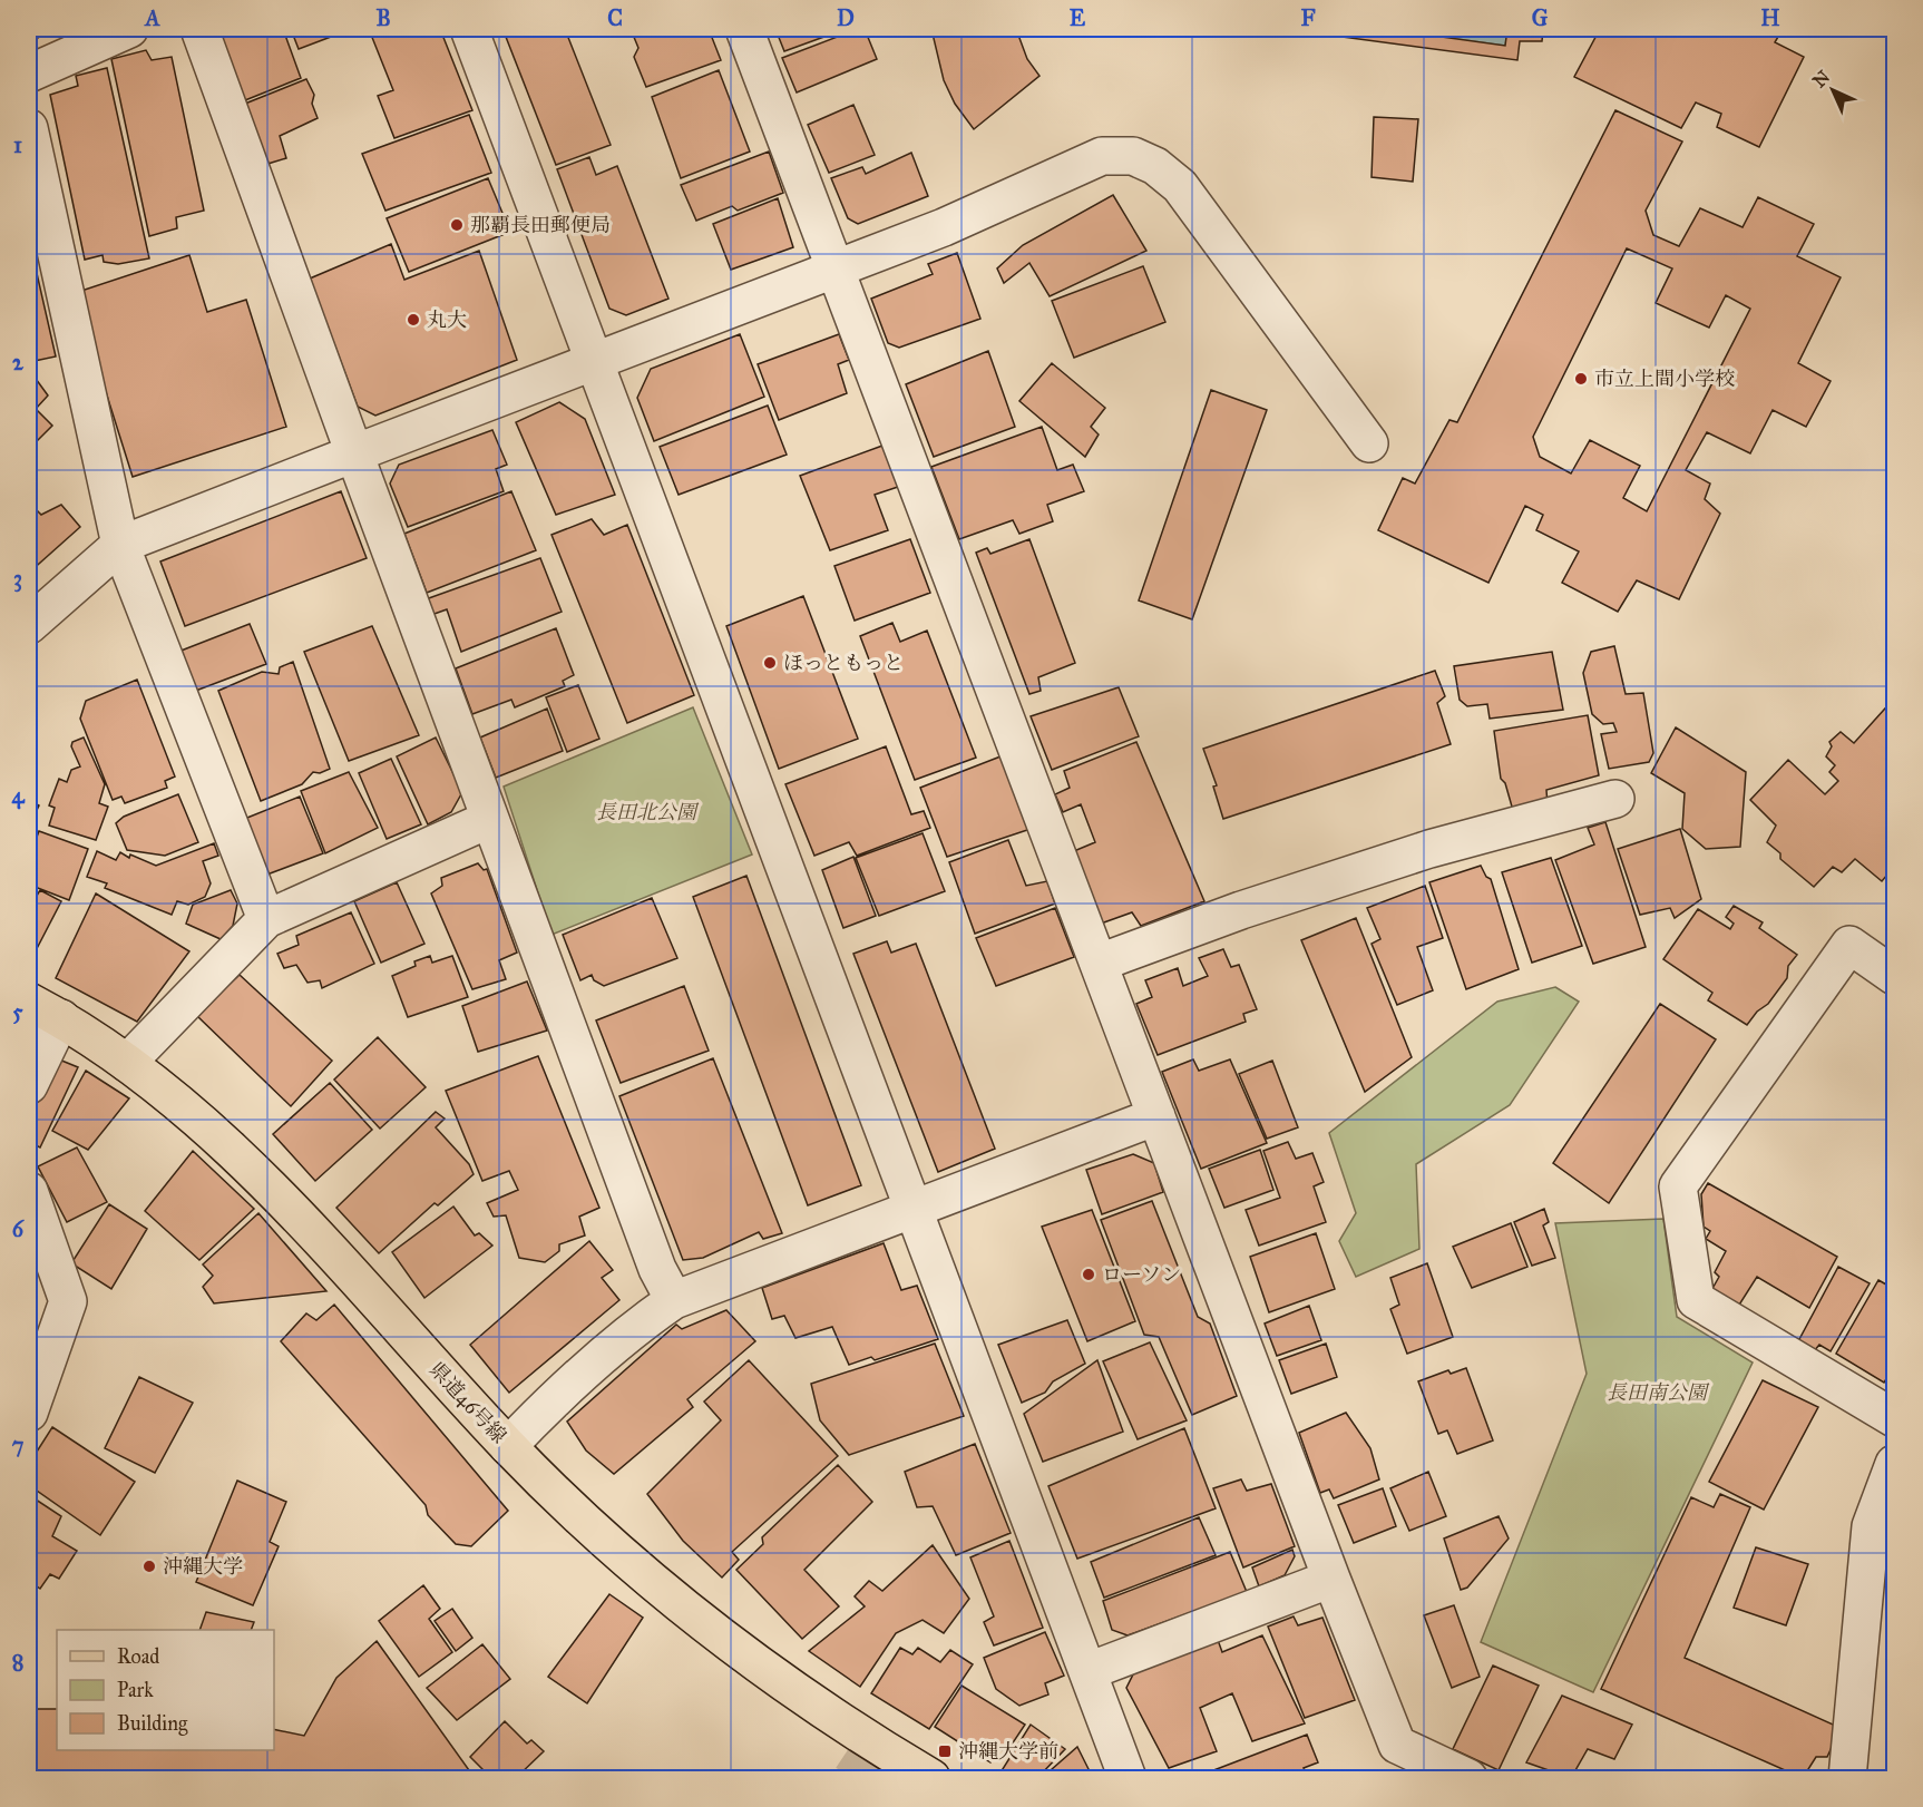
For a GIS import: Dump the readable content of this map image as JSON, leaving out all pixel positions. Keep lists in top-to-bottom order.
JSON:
{
  "streets": {
    "main road": ["県道46号線"]
  },
  "parks": ["長田北公園", "長田南公園"],
  "places": {
    "other": [
      "那覇長田郵便局",
      "丸大",
      "市立上間小学校",
      "ほっともっと",
      "ローソン",
      "沖縄大学"
    ],
    "transit": ["沖縄大学前"]
  },
  "legend": ["Road", "Park", "Building"],
  "north": "top left",
  "grid": {
    "columns": [
      "A",
      "B",
      "C",
      "D",
      "E",
      "F",
      "G",
      "H"
    ],
    "rows": [
      "1",
      "2",
      "3",
      "4",
      "5",
      "6",
      "7",
      "8"
    ]
  }
}
